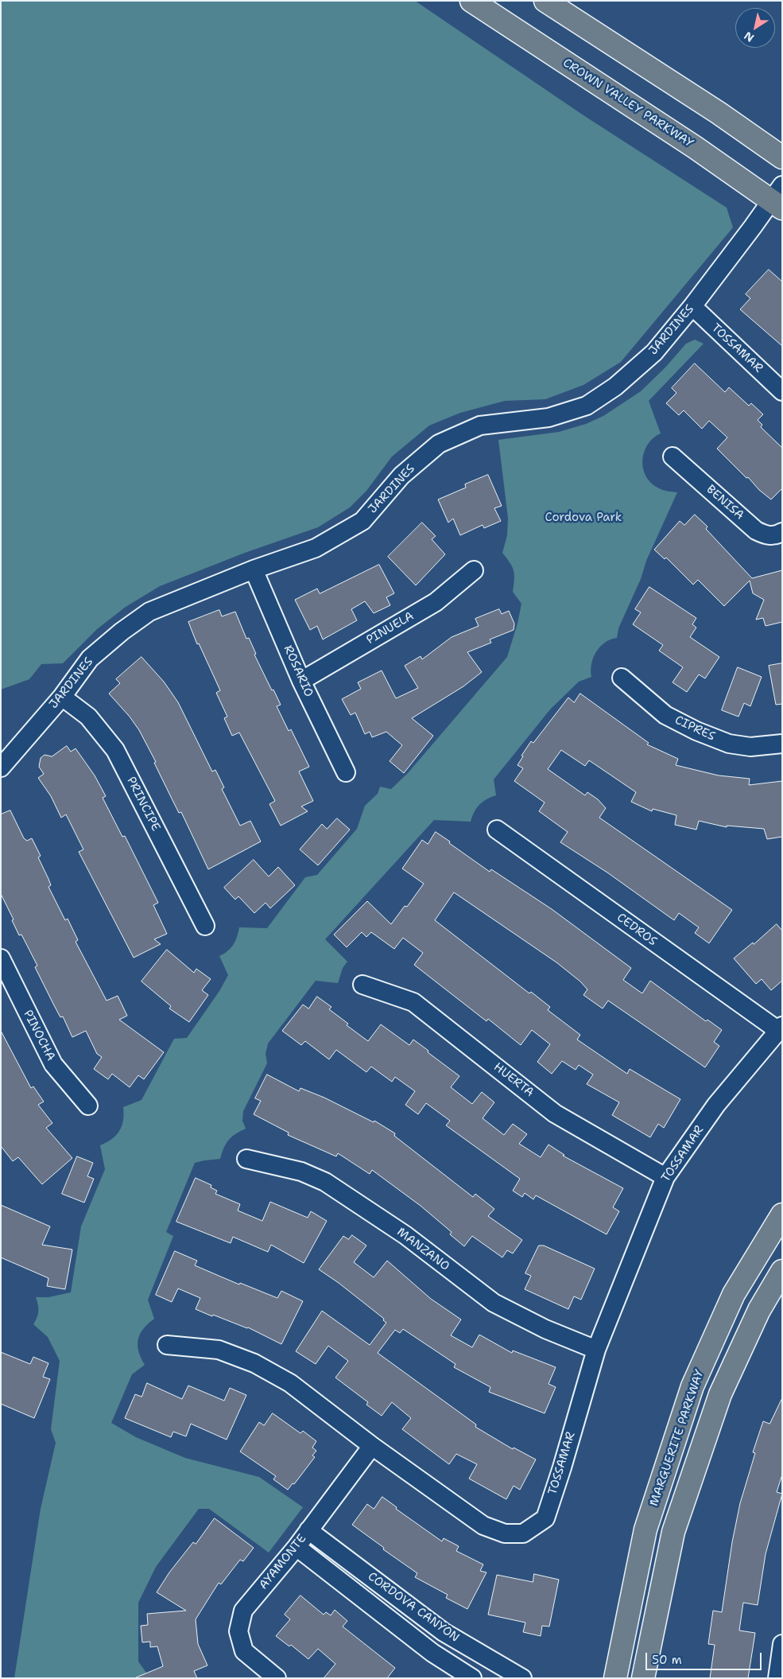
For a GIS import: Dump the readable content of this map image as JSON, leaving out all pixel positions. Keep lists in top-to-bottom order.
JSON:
{
  "streets": {
    "main road": ["CROWN VALLEY PARKWAY", "MARGUERITE PARKWAY"],
    "street": [
      "JARDINES",
      "TOSSAMAR",
      "BENISA",
      "PINUELA",
      "ROSARIO",
      "CIPRES",
      "PRINCIPE",
      "CEDROS",
      "PINOCHA",
      "HUERTA",
      "MANZANO",
      "AYAMONTE",
      "CORDOVA CANYON"
    ]
  },
  "crossings": [
    ["CROWN VALLEY PARKWAY", "JARDINES"],
    ["JARDINES", "TOSSAMAR"],
    ["JARDINES", "ROSARIO"],
    ["JARDINES", "PRINCIPE"],
    ["TOSSAMAR", "CEDROS"],
    ["TOSSAMAR", "HUERTA"],
    ["TOSSAMAR", "MANZANO"],
    ["TOSSAMAR", "AYAMONTE"],
    ["PINUELA", "ROSARIO"],
    ["AYAMONTE", "CORDOVA CANYON"]
  ],
  "parks": ["Cordova Park"],
  "scale_bar": "50 m",
  "north": "bottom left"
}
